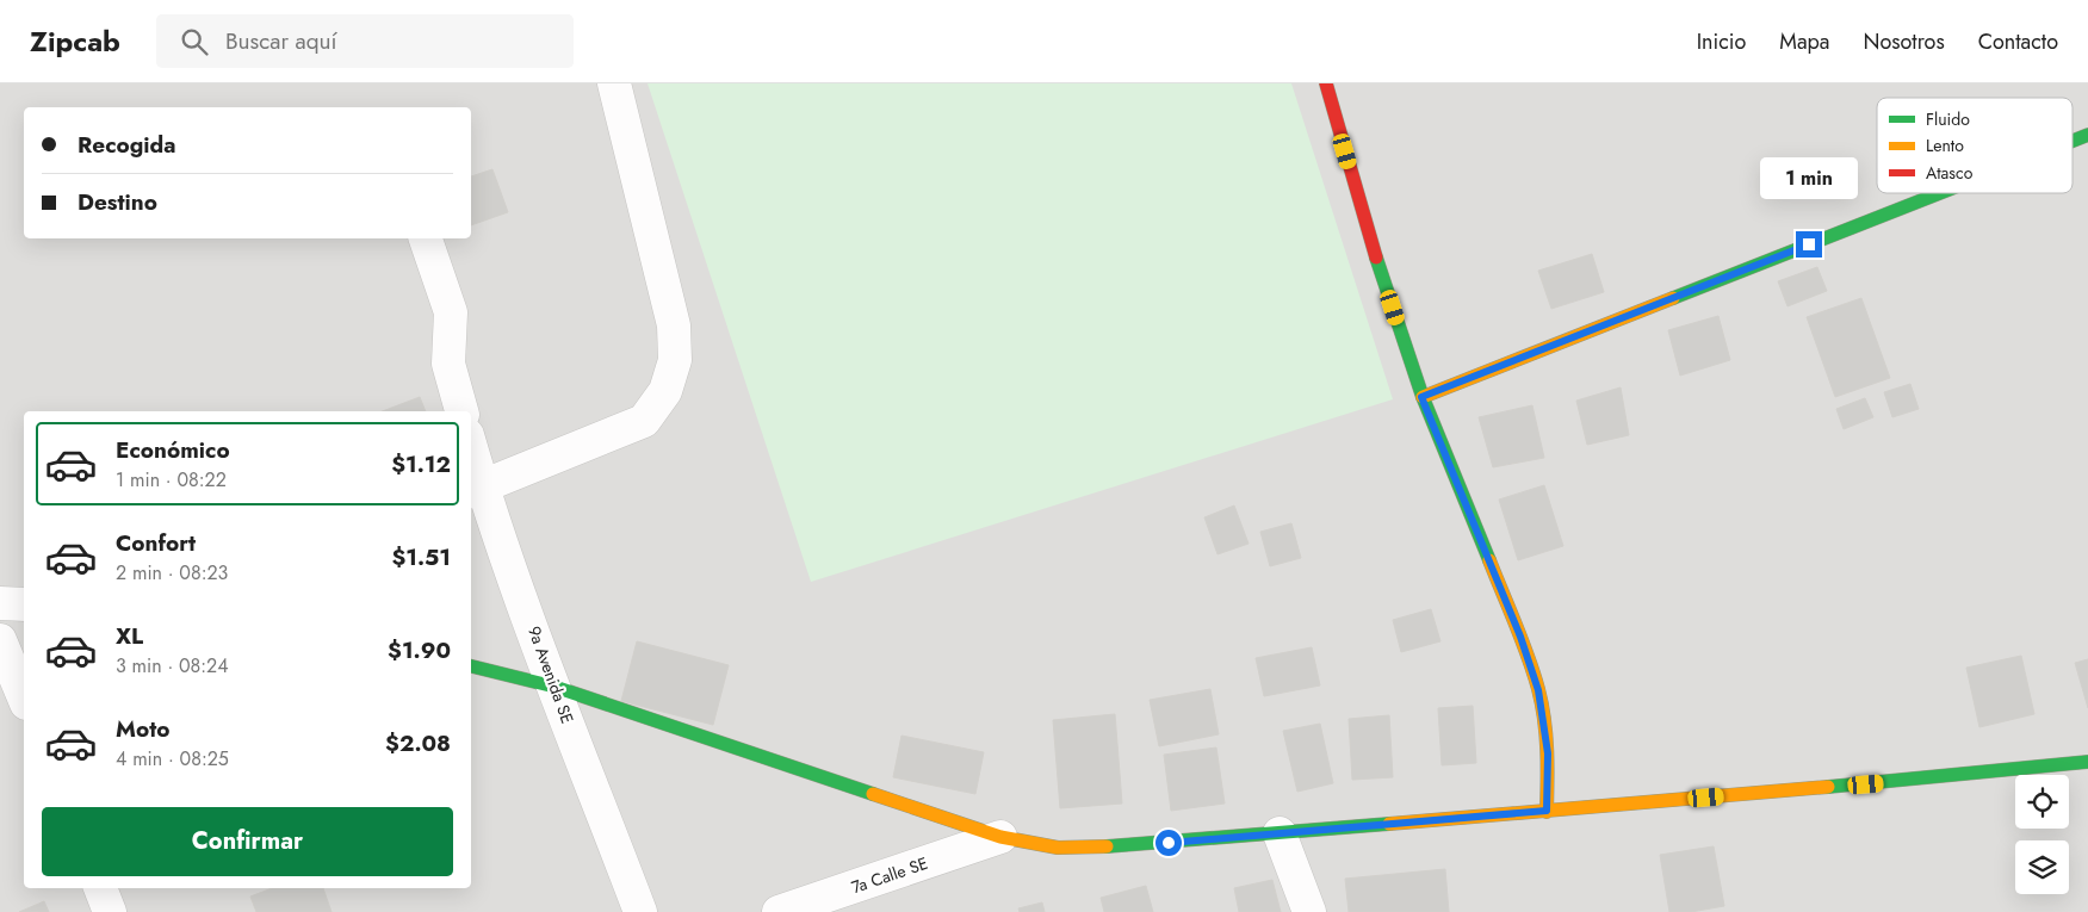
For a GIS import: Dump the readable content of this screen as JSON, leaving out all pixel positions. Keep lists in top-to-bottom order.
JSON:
{
  "streets": {
    "street": ["9a Avenida SE", "7a Calle SE"]
  },
  "legend": ["Fluido", "Lento", "Atasco"],
  "page": {
    "header": "Zipcab",
    "search": "Buscar aquí",
    "nav": [
      "Inicio",
      "Mapa",
      "Nosotros",
      "Contacto"
    ],
    "banner": ["Recogida", "Destino"],
    "bubble": "1 min",
    "list": [
      {
        "name": "Económico",
        "note": "1 min · 08:22",
        "value": "$1.12"
      },
      {
        "name": "Confort",
        "note": "2 min · 08:23",
        "value": "$1.51"
      },
      {
        "name": "XL",
        "note": "3 min · 08:24",
        "value": "$1.90"
      },
      {
        "name": "Moto",
        "note": "4 min · 08:25",
        "value": "$2.08"
      }
    ],
    "buttons": "Confirmar"
  }
}
